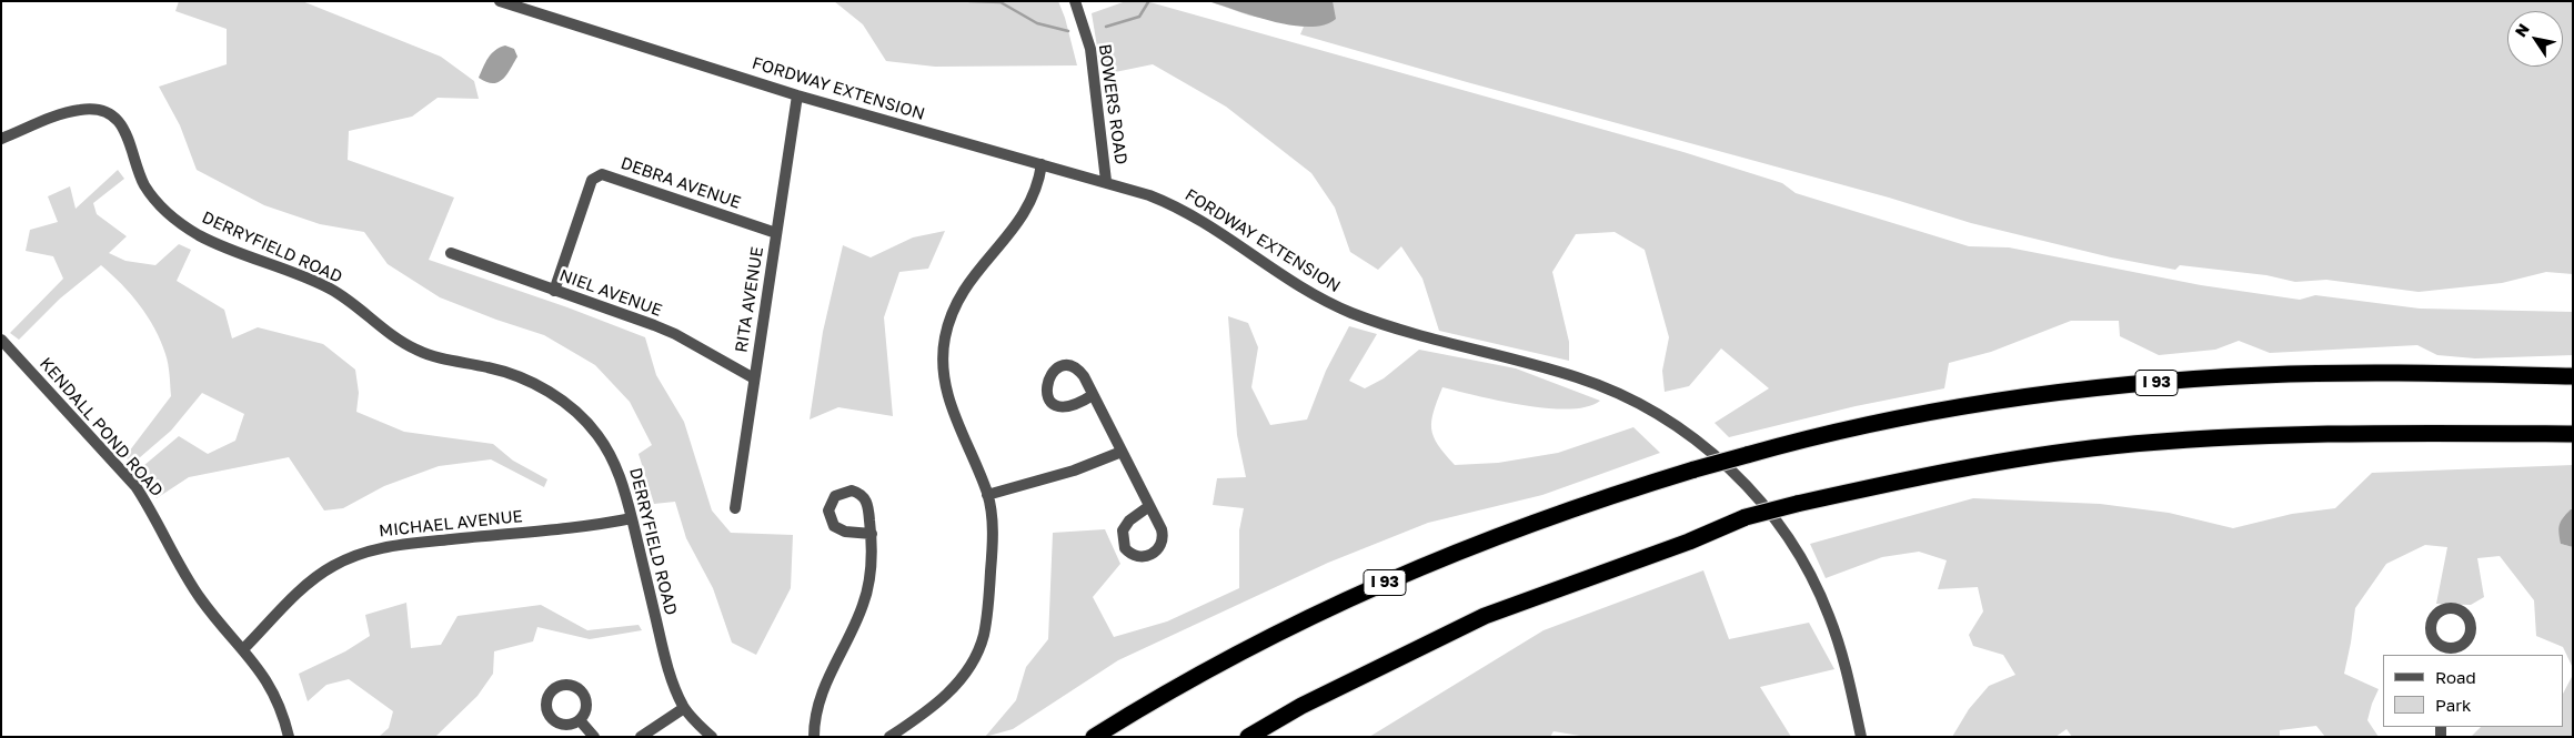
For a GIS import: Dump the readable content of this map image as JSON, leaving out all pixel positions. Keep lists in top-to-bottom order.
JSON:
{
  "streets": {
    "highway": ["I 93"],
    "street": [
      "FORDWAY EXTENSION",
      "BOWERS ROAD",
      "DEBRA AVENUE",
      "DERRYFIELD ROAD",
      "NIEL AVENUE",
      "RITA AVENUE",
      "KENDALL POND ROAD",
      "MICHAEL AVENUE"
    ]
  },
  "crossings": [
    ["FORDWAY EXTENSION", "BOWERS ROAD"],
    ["FORDWAY EXTENSION", "RITA AVENUE"],
    ["DEBRA AVENUE", "NIEL AVENUE"],
    ["DEBRA AVENUE", "RITA AVENUE"],
    ["DERRYFIELD ROAD", "MICHAEL AVENUE"],
    ["NIEL AVENUE", "RITA AVENUE"],
    ["KENDALL POND ROAD", "MICHAEL AVENUE"]
  ],
  "legend": ["Road", "Park"],
  "north": "top left"
}
